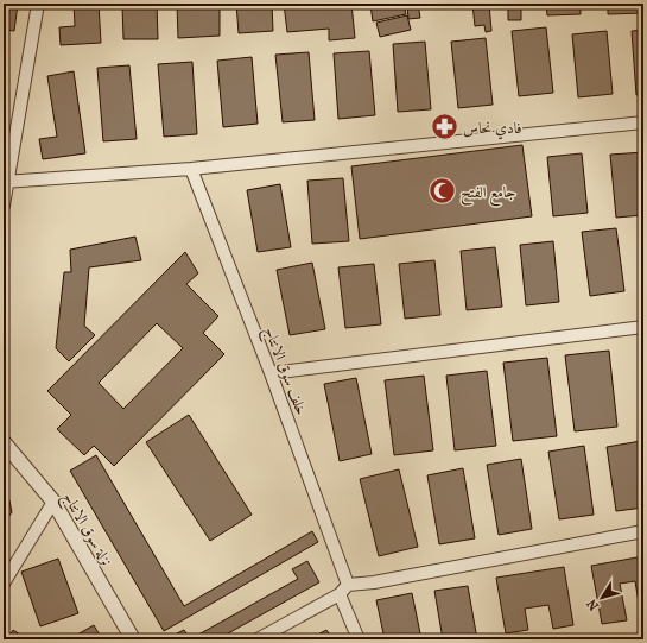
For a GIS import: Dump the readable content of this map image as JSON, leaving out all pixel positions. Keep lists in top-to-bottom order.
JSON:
{
  "streets": {
    "street": ["خلف سوق الانتاج", "نزلة سوق الانتاج"]
  },
  "places": {
    "pharmacy": ["فادي نحاس"],
    "mosque": ["جامع الفتح"]
  },
  "north": "bottom left"
}
